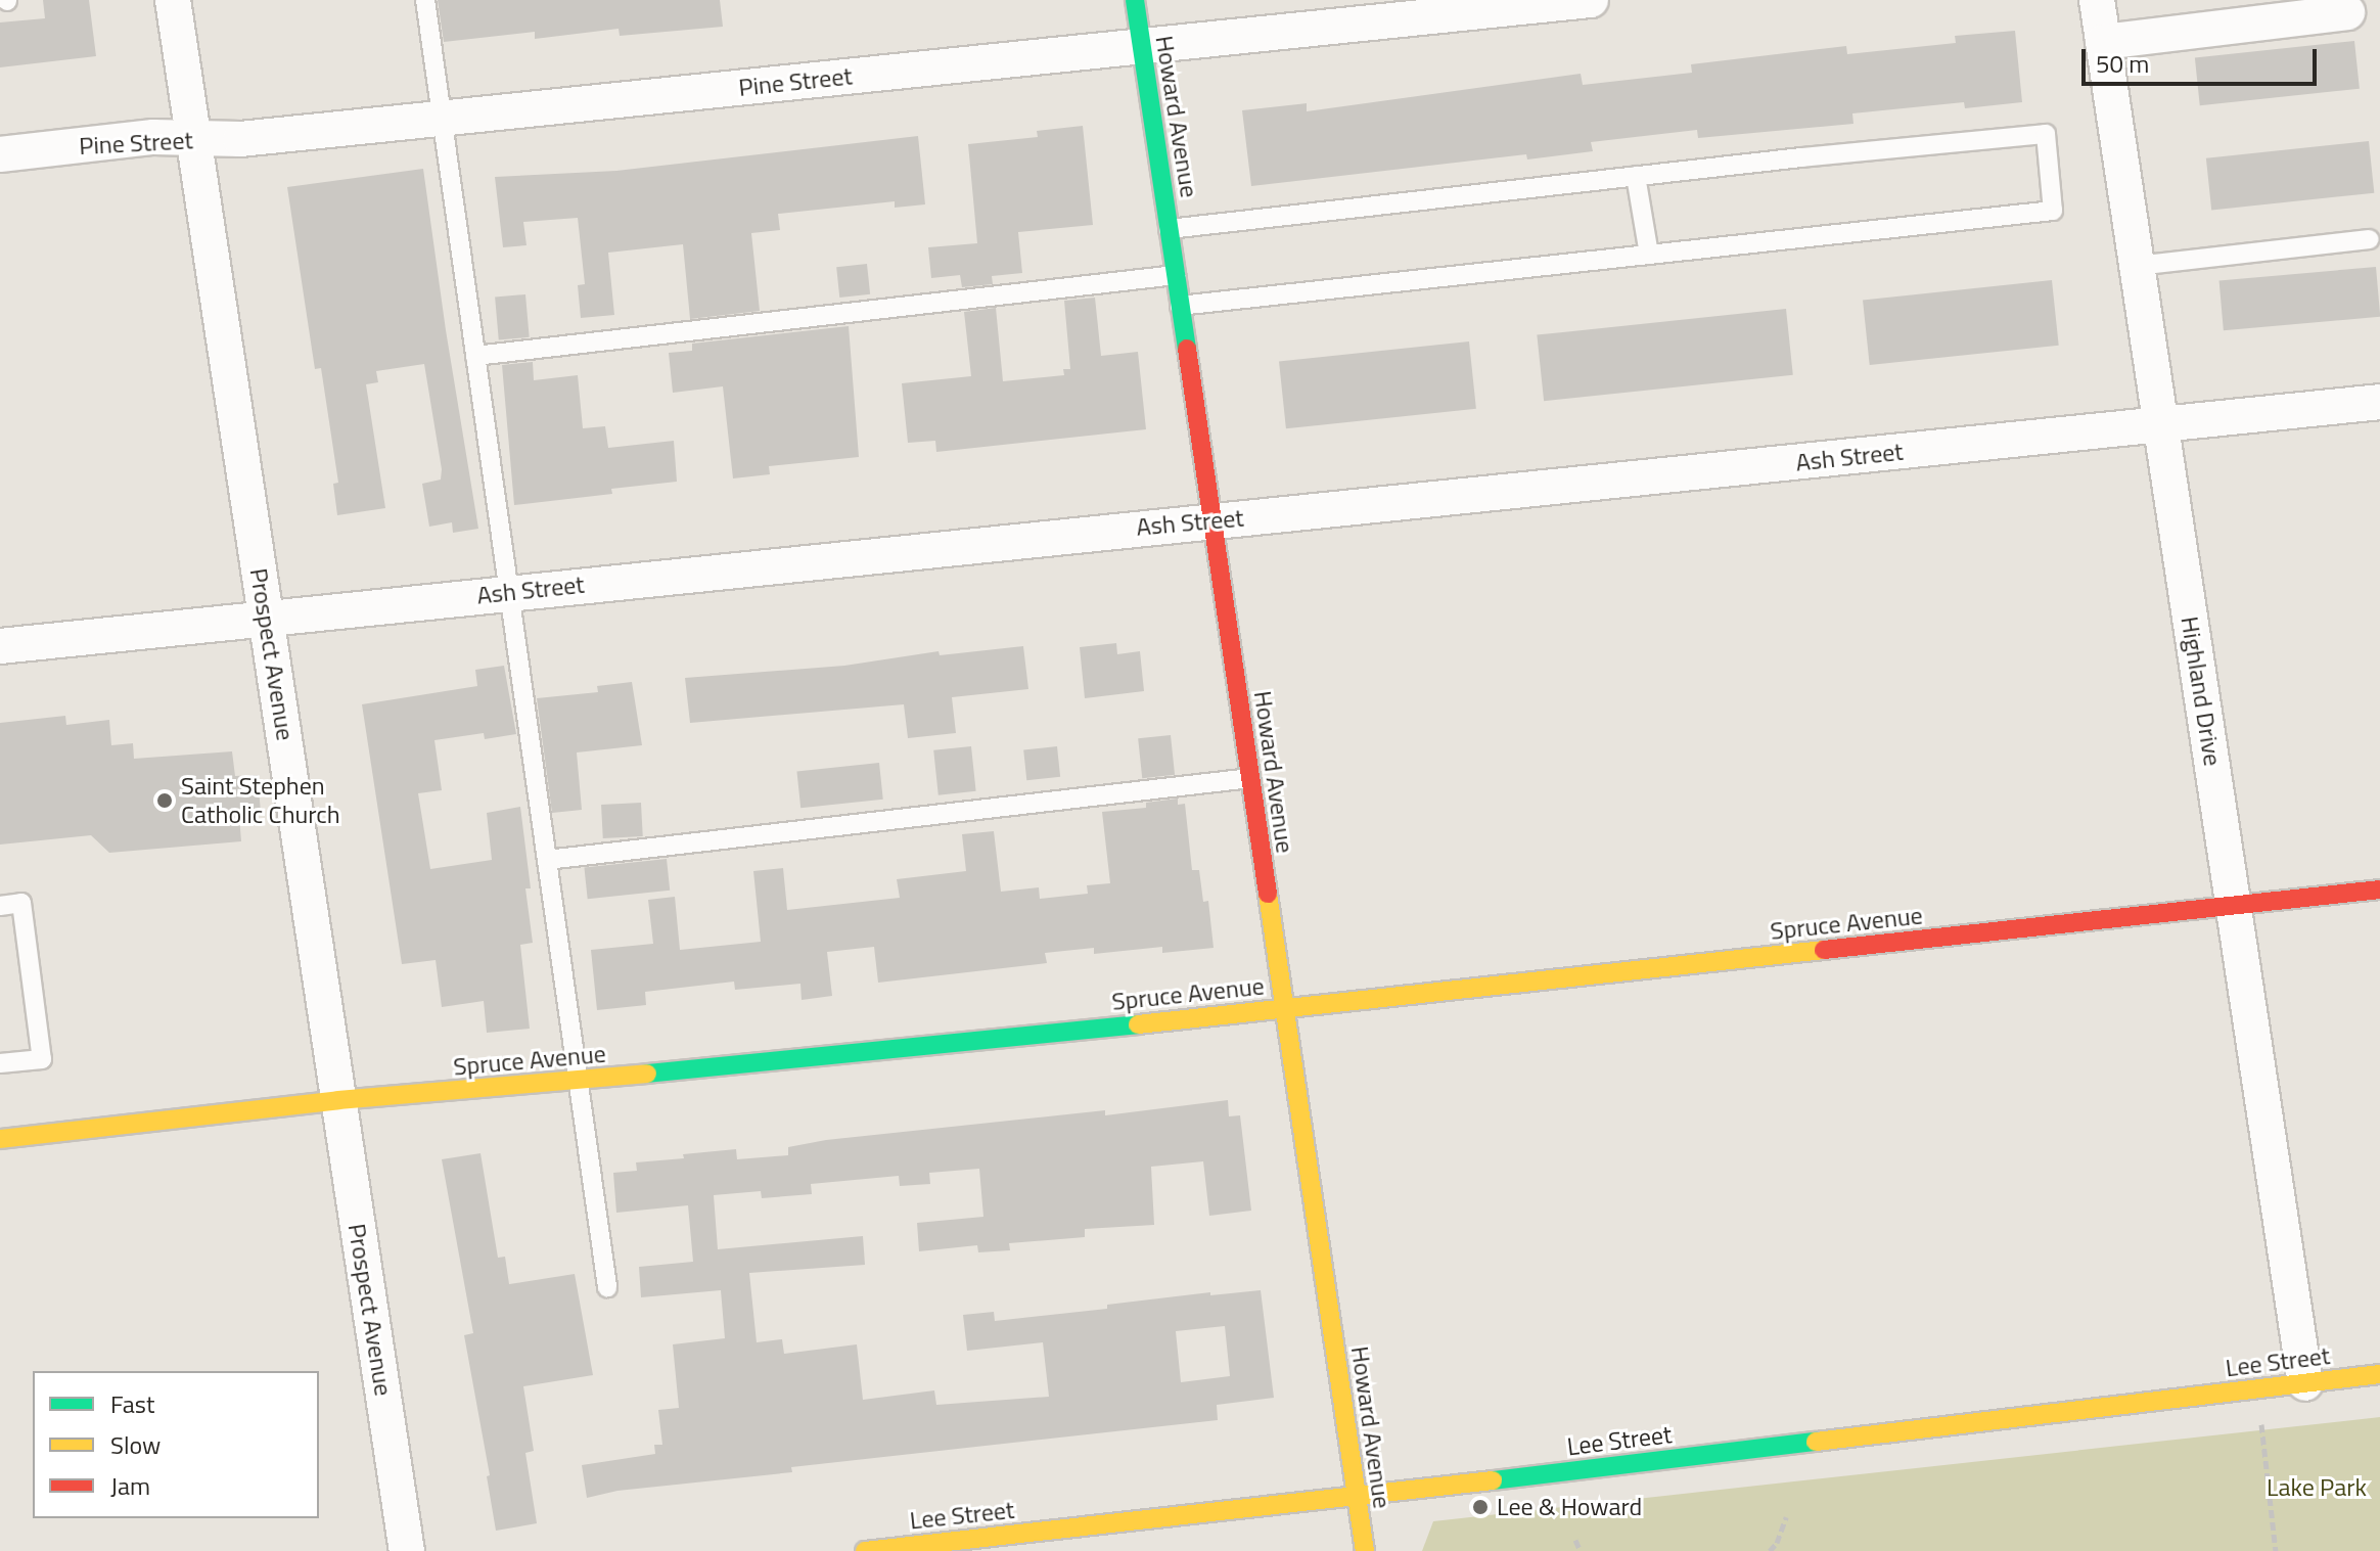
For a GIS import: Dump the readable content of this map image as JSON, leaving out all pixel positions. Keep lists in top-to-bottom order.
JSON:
{
  "streets": {
    "street": [
      "Pine Street",
      "Howard Avenue",
      "Ash Street",
      "Prospect Avenue",
      "Highland Drive",
      "Spruce Avenue",
      "Lee Street"
    ]
  },
  "crossings": [
    ["Pine Street", "Howard Avenue"],
    ["Pine Street", "Prospect Avenue"],
    ["Howard Avenue", "Ash Street"],
    ["Howard Avenue", "Spruce Avenue"],
    ["Howard Avenue", "Lee Street"],
    ["Ash Street", "Prospect Avenue"],
    ["Ash Street", "Highland Drive"],
    ["Prospect Avenue", "Spruce Avenue"],
    ["Highland Drive", "Spruce Avenue"],
    ["Highland Drive", "Lee Street"]
  ],
  "parks": ["Lake Park"],
  "places": ["Saint Stephen Catholic Church", "Lee & Howard"],
  "legend": ["Fast", "Slow", "Jam"],
  "scale_bar": "50 m"
}
